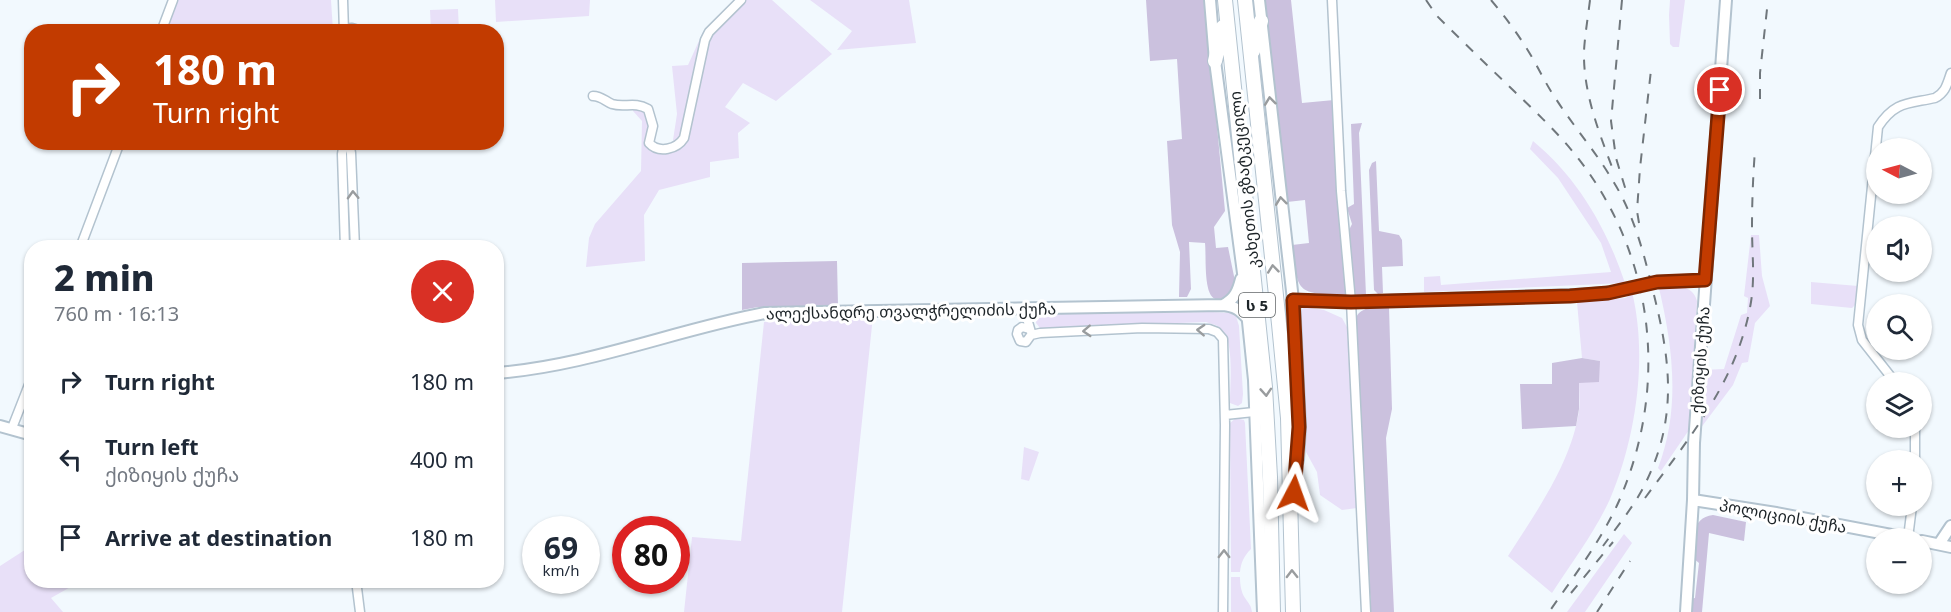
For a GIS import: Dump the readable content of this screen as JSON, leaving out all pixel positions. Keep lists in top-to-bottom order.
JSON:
{
  "streets": {
    "highway": ["კახეთის გზატკეცილი", "ს 5"],
    "street": ["ალექსანდრე თვალჭრელიძის ქუჩა", "ქიზიყის ქუჩა", "პოლიციის ქუჩა"]
  },
  "crossings": [
    ["ქიზიყის ქუჩა", "პოლიციის ქუჩა"]
  ],
  "north": "left",
  "page": {
    "turn": ["180 m", "Turn right"],
    "map_buttons": ["+", "−"],
    "heading": ["2 min", "760 m · 16:13"],
    "list": [
      {
        "name": "Turn right",
        "value": "180 m"
      },
      {
        "name": "Turn left",
        "note": "ქიზიყის ქუჩა",
        "value": "400 m"
      },
      {
        "name": "Arrive at destination",
        "value": "180 m"
      }
    ],
    "speed": "69 km/h",
    "limit": "80"
  }
}
